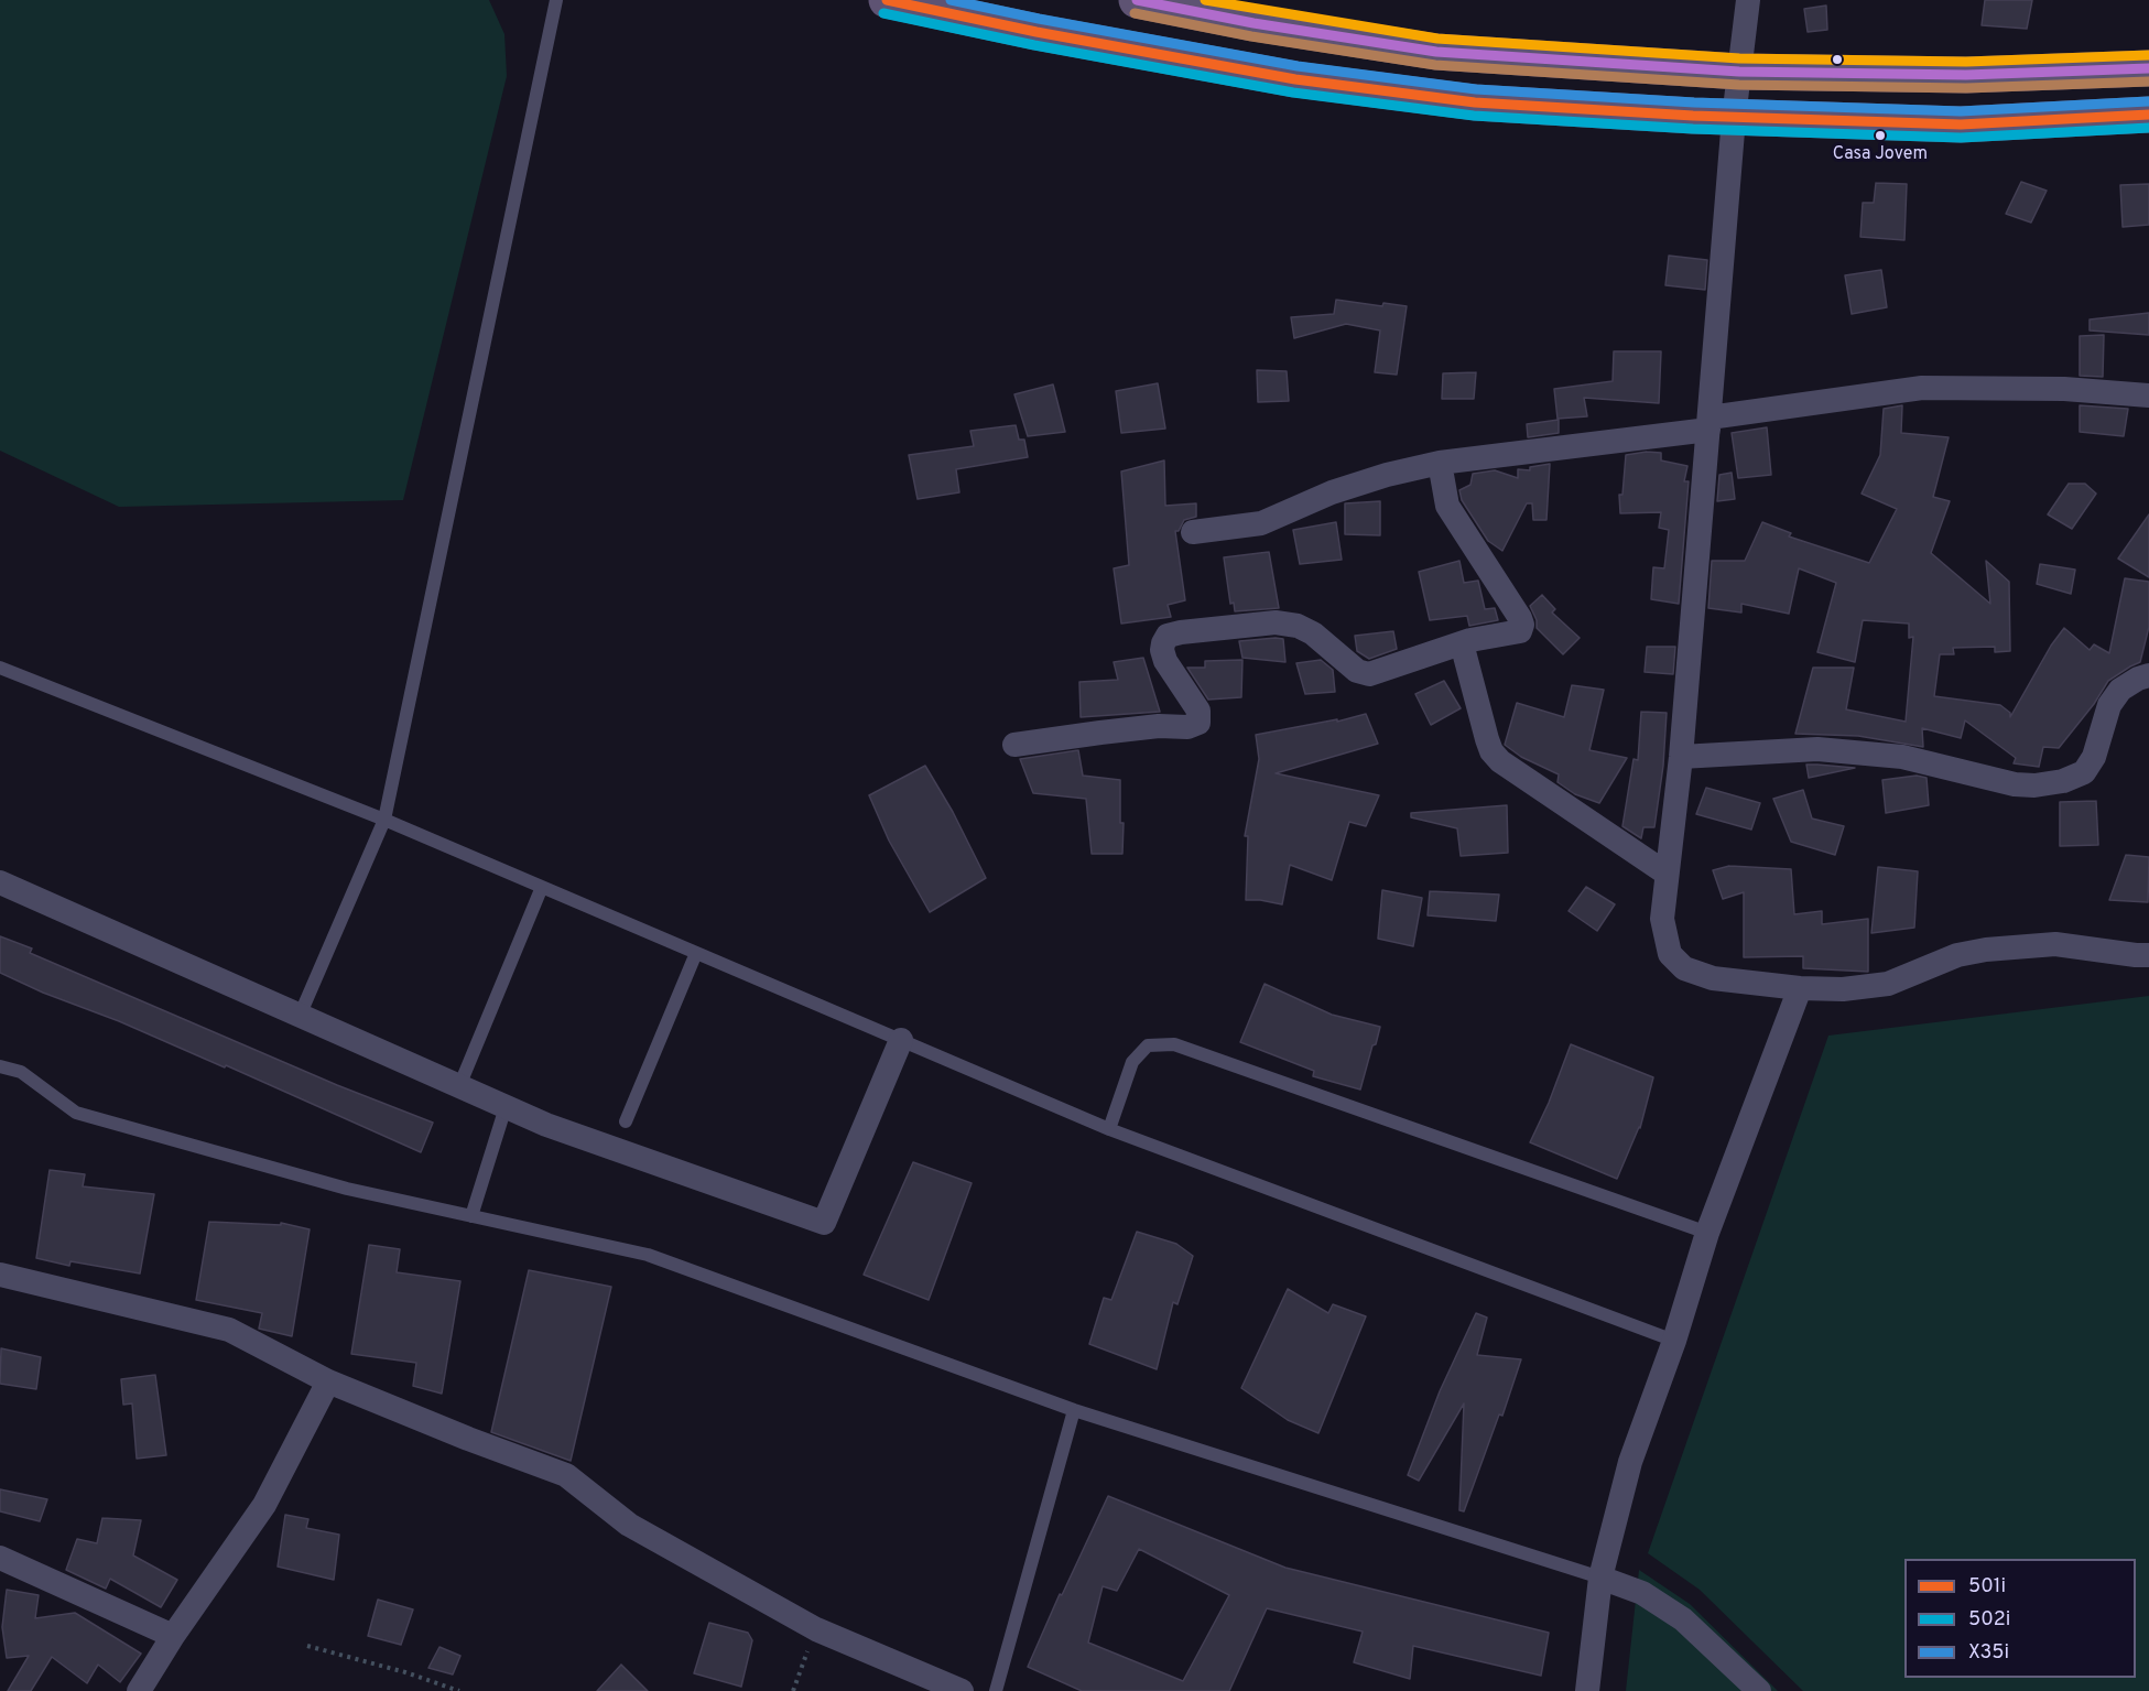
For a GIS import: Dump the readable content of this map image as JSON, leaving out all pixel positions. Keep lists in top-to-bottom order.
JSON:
{
  "places": ["Casa Jovem"],
  "lines": ["transit line 501i", "transit line X35i", "transit line 502i"],
  "legend": ["501i", "502i", "X35i"]
}
